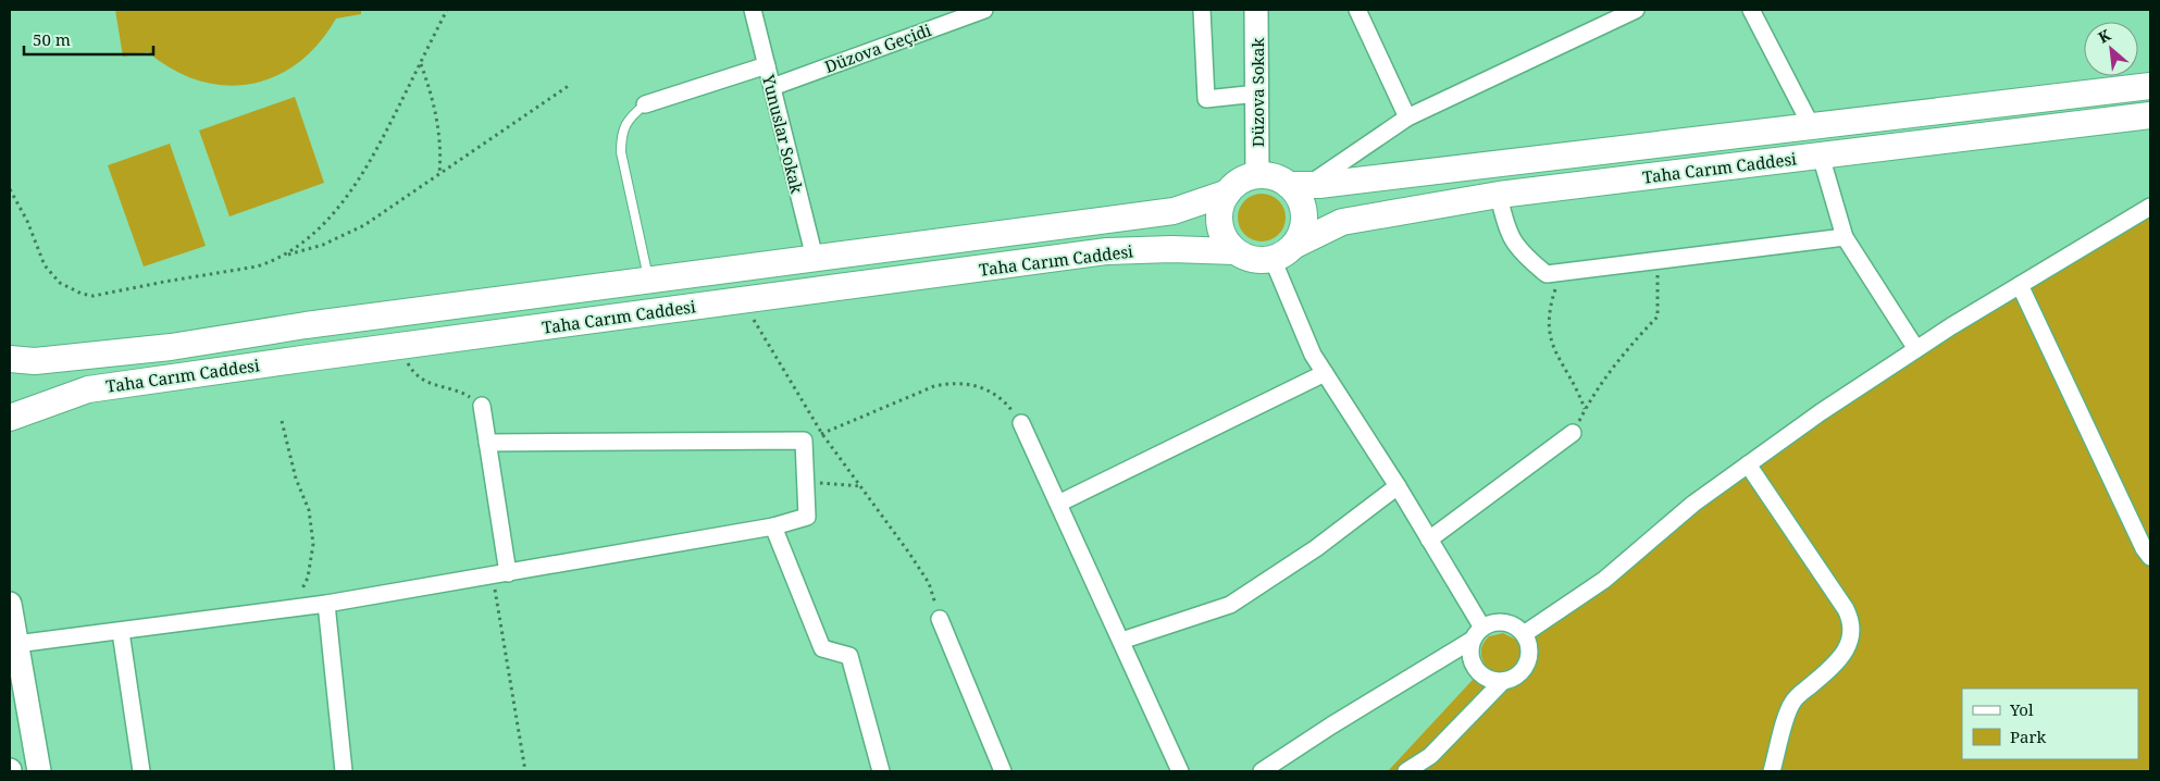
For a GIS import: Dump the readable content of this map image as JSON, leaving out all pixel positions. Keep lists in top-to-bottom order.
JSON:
{
  "streets": {
    "main road": ["Taha Carım Caddesi"],
    "street": ["Düzova Geçidi", "Düzova Sokak", "Yunuslar Sokak"]
  },
  "crossings": [
    ["Düzova Geçidi", "Yunuslar Sokak"],
    ["Düzova Sokak", "Taha Carım Caddesi"],
    ["Yunuslar Sokak", "Taha Carım Caddesi"]
  ],
  "legend": ["Yol", "Park"],
  "scale_bar": "50 m",
  "north": "top left"
}
